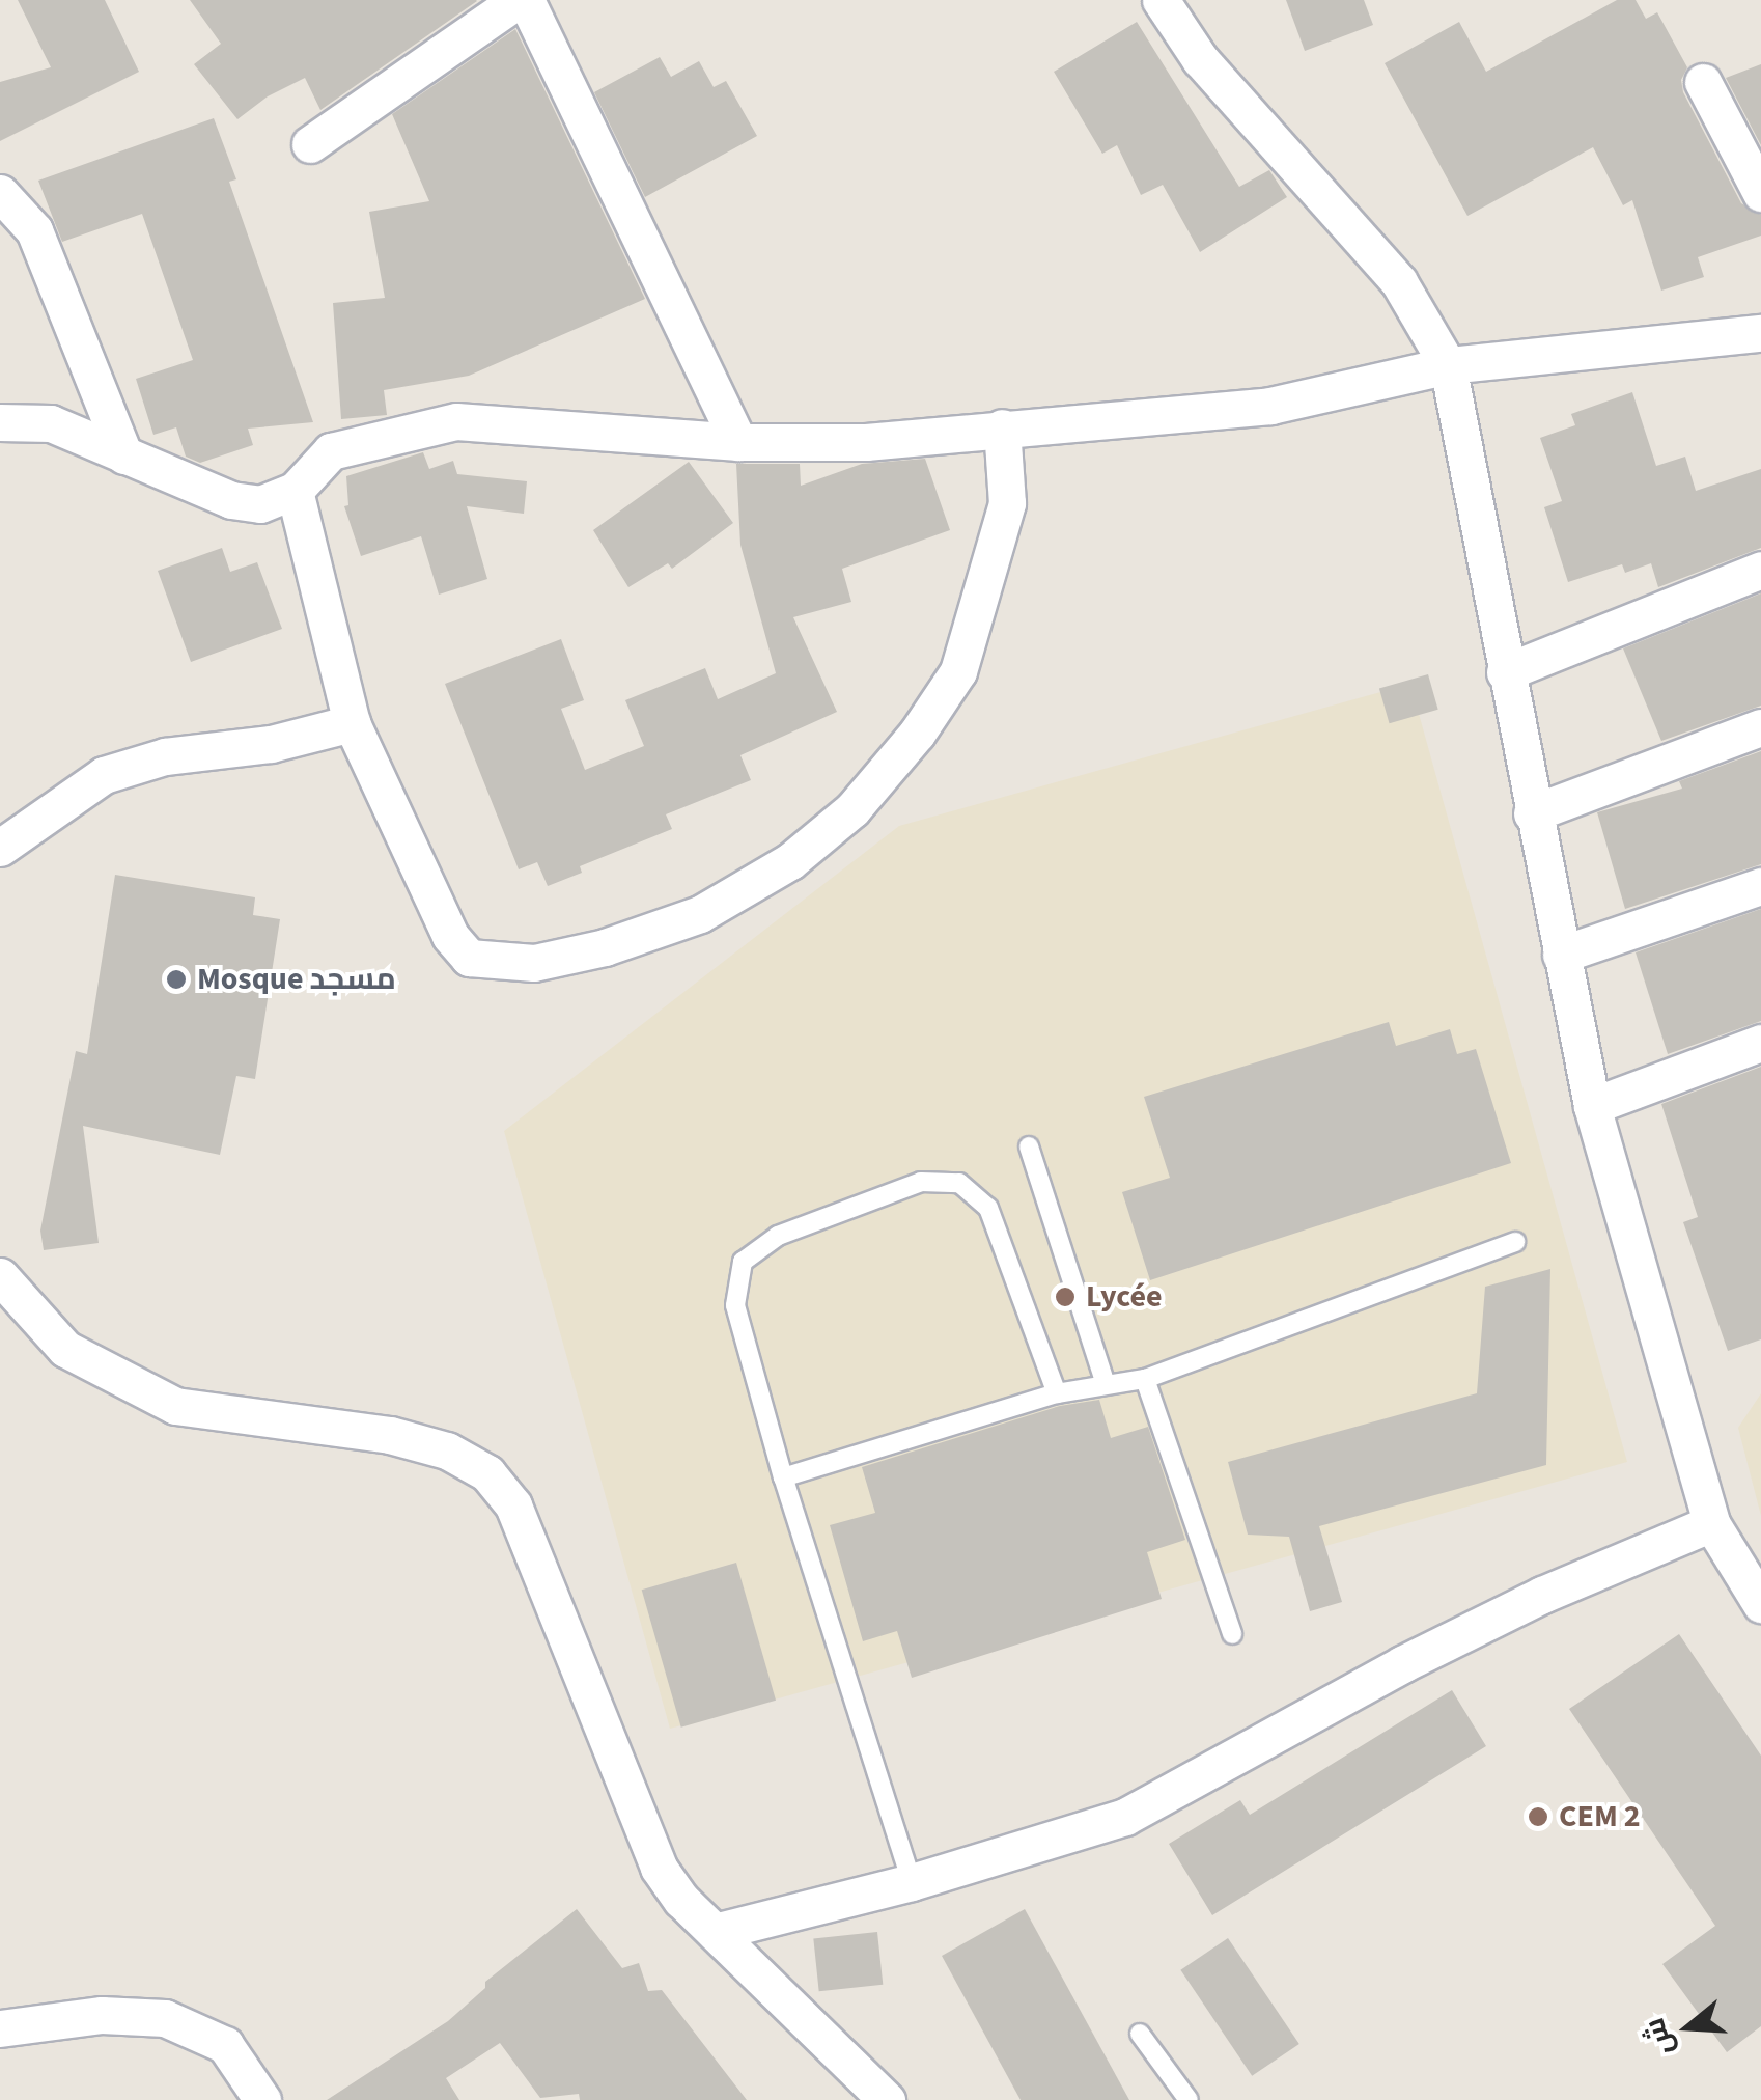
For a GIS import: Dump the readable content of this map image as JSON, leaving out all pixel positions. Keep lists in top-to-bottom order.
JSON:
{
  "places": ["Mosque مسجد", "Lycée", "CEM 2"],
  "north": "left"
}
